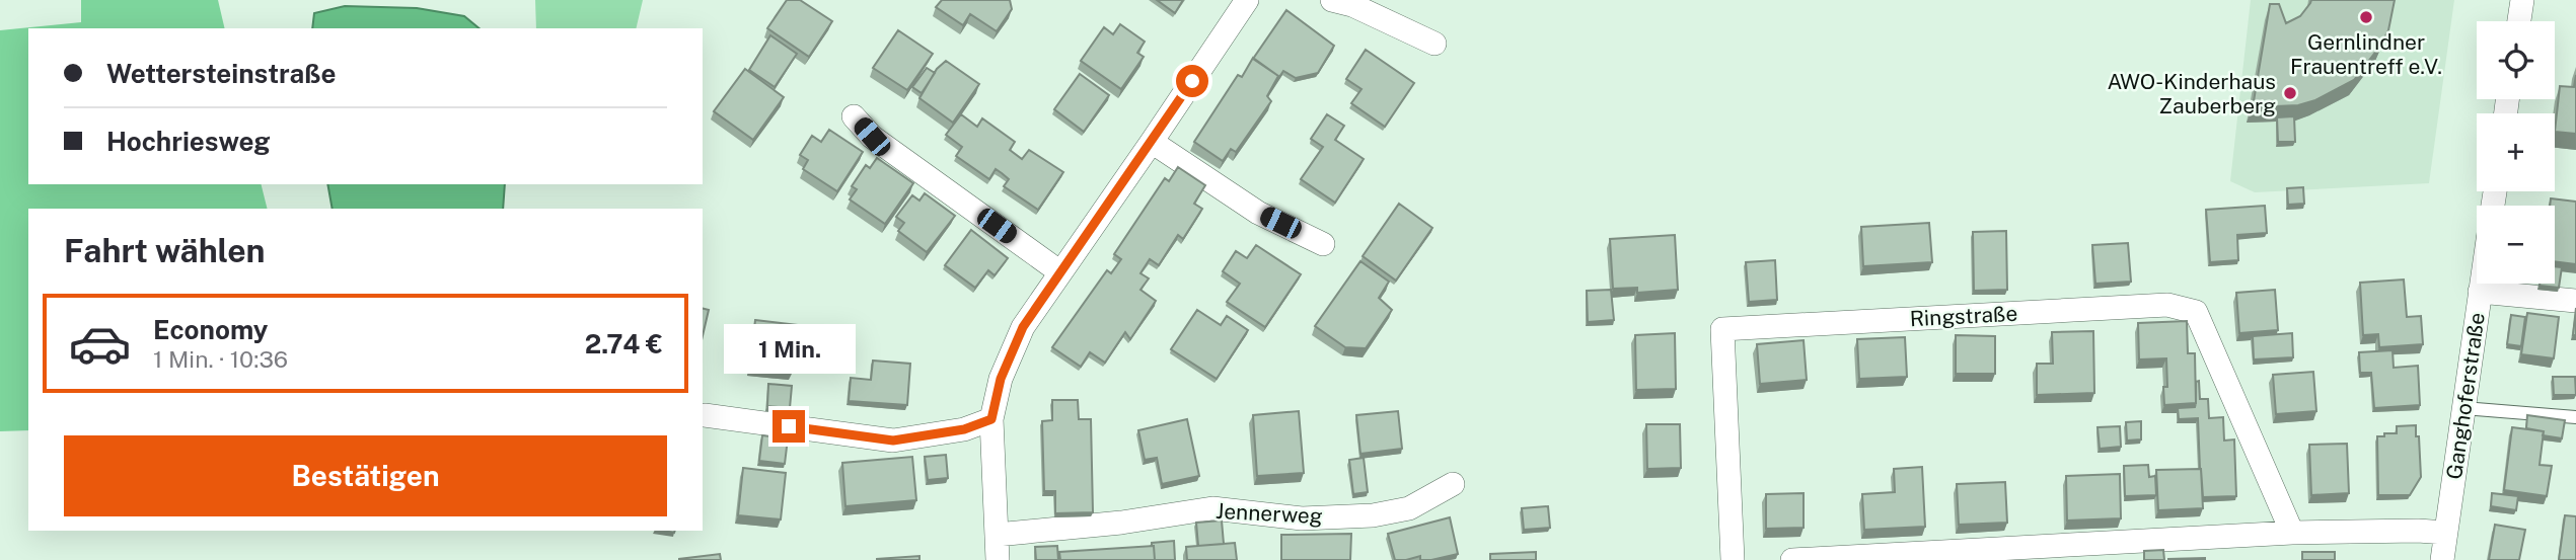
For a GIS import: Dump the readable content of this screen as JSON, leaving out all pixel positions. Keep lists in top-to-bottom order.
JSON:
{
  "streets": {
    "street": ["Ringstraße", "Ganghoferstraße", "Jennerweg"]
  },
  "places": ["Gernlindner Frauentreff e.V.", "AWO-Kinderhaus Zauberberg"],
  "page": {
    "map_buttons": ["+", "−"],
    "banner": ["Wettersteinstraße", "Hochriesweg"],
    "heading": "Fahrt wählen",
    "list": [
      {
        "name": "Economy",
        "note": "1 Min. · 10:36",
        "value": "2.74 €"
      }
    ],
    "bubble": "1 Min.",
    "buttons": "Bestätigen"
  }
}
